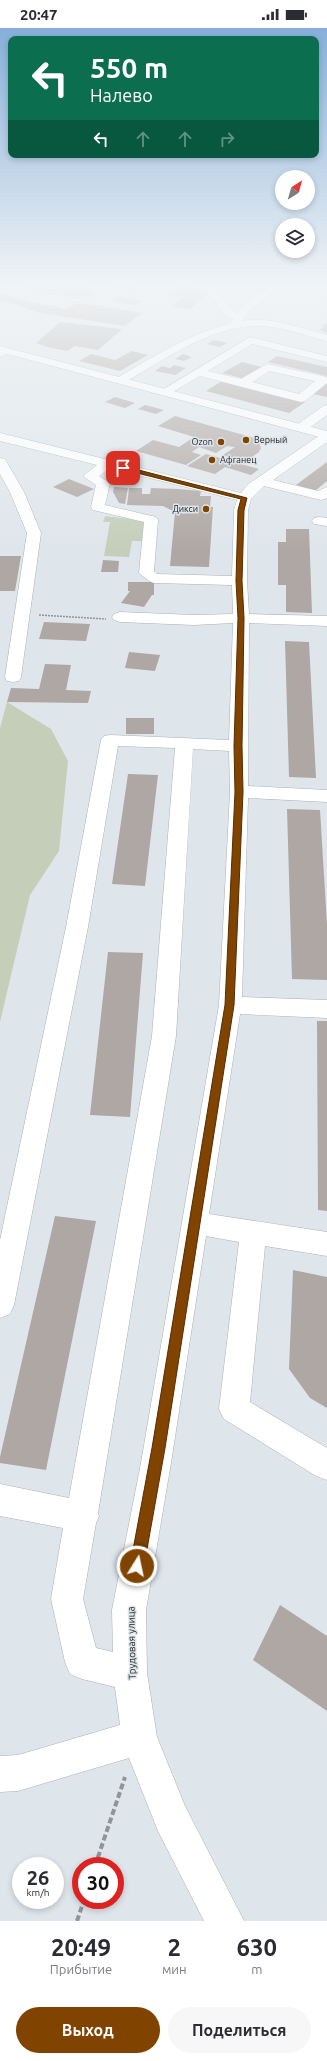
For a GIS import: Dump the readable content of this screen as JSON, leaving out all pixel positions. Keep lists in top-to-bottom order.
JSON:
{
  "streets": {
    "street": ["Трудовая улица"]
  },
  "places": [
    "Верный",
    "Ozon",
    "Афганец",
    "Дикси"
  ],
  "north": "top right",
  "page": {
    "status": "20:47",
    "turn": ["550 m", "Налево"],
    "speed": "26 km/h",
    "limit": "30",
    "eta": [
      "20:49",
      "Прибытие",
      "2",
      "мин",
      "630",
      "m"
    ],
    "buttons": ["Выход", "Поделиться"]
  }
}
